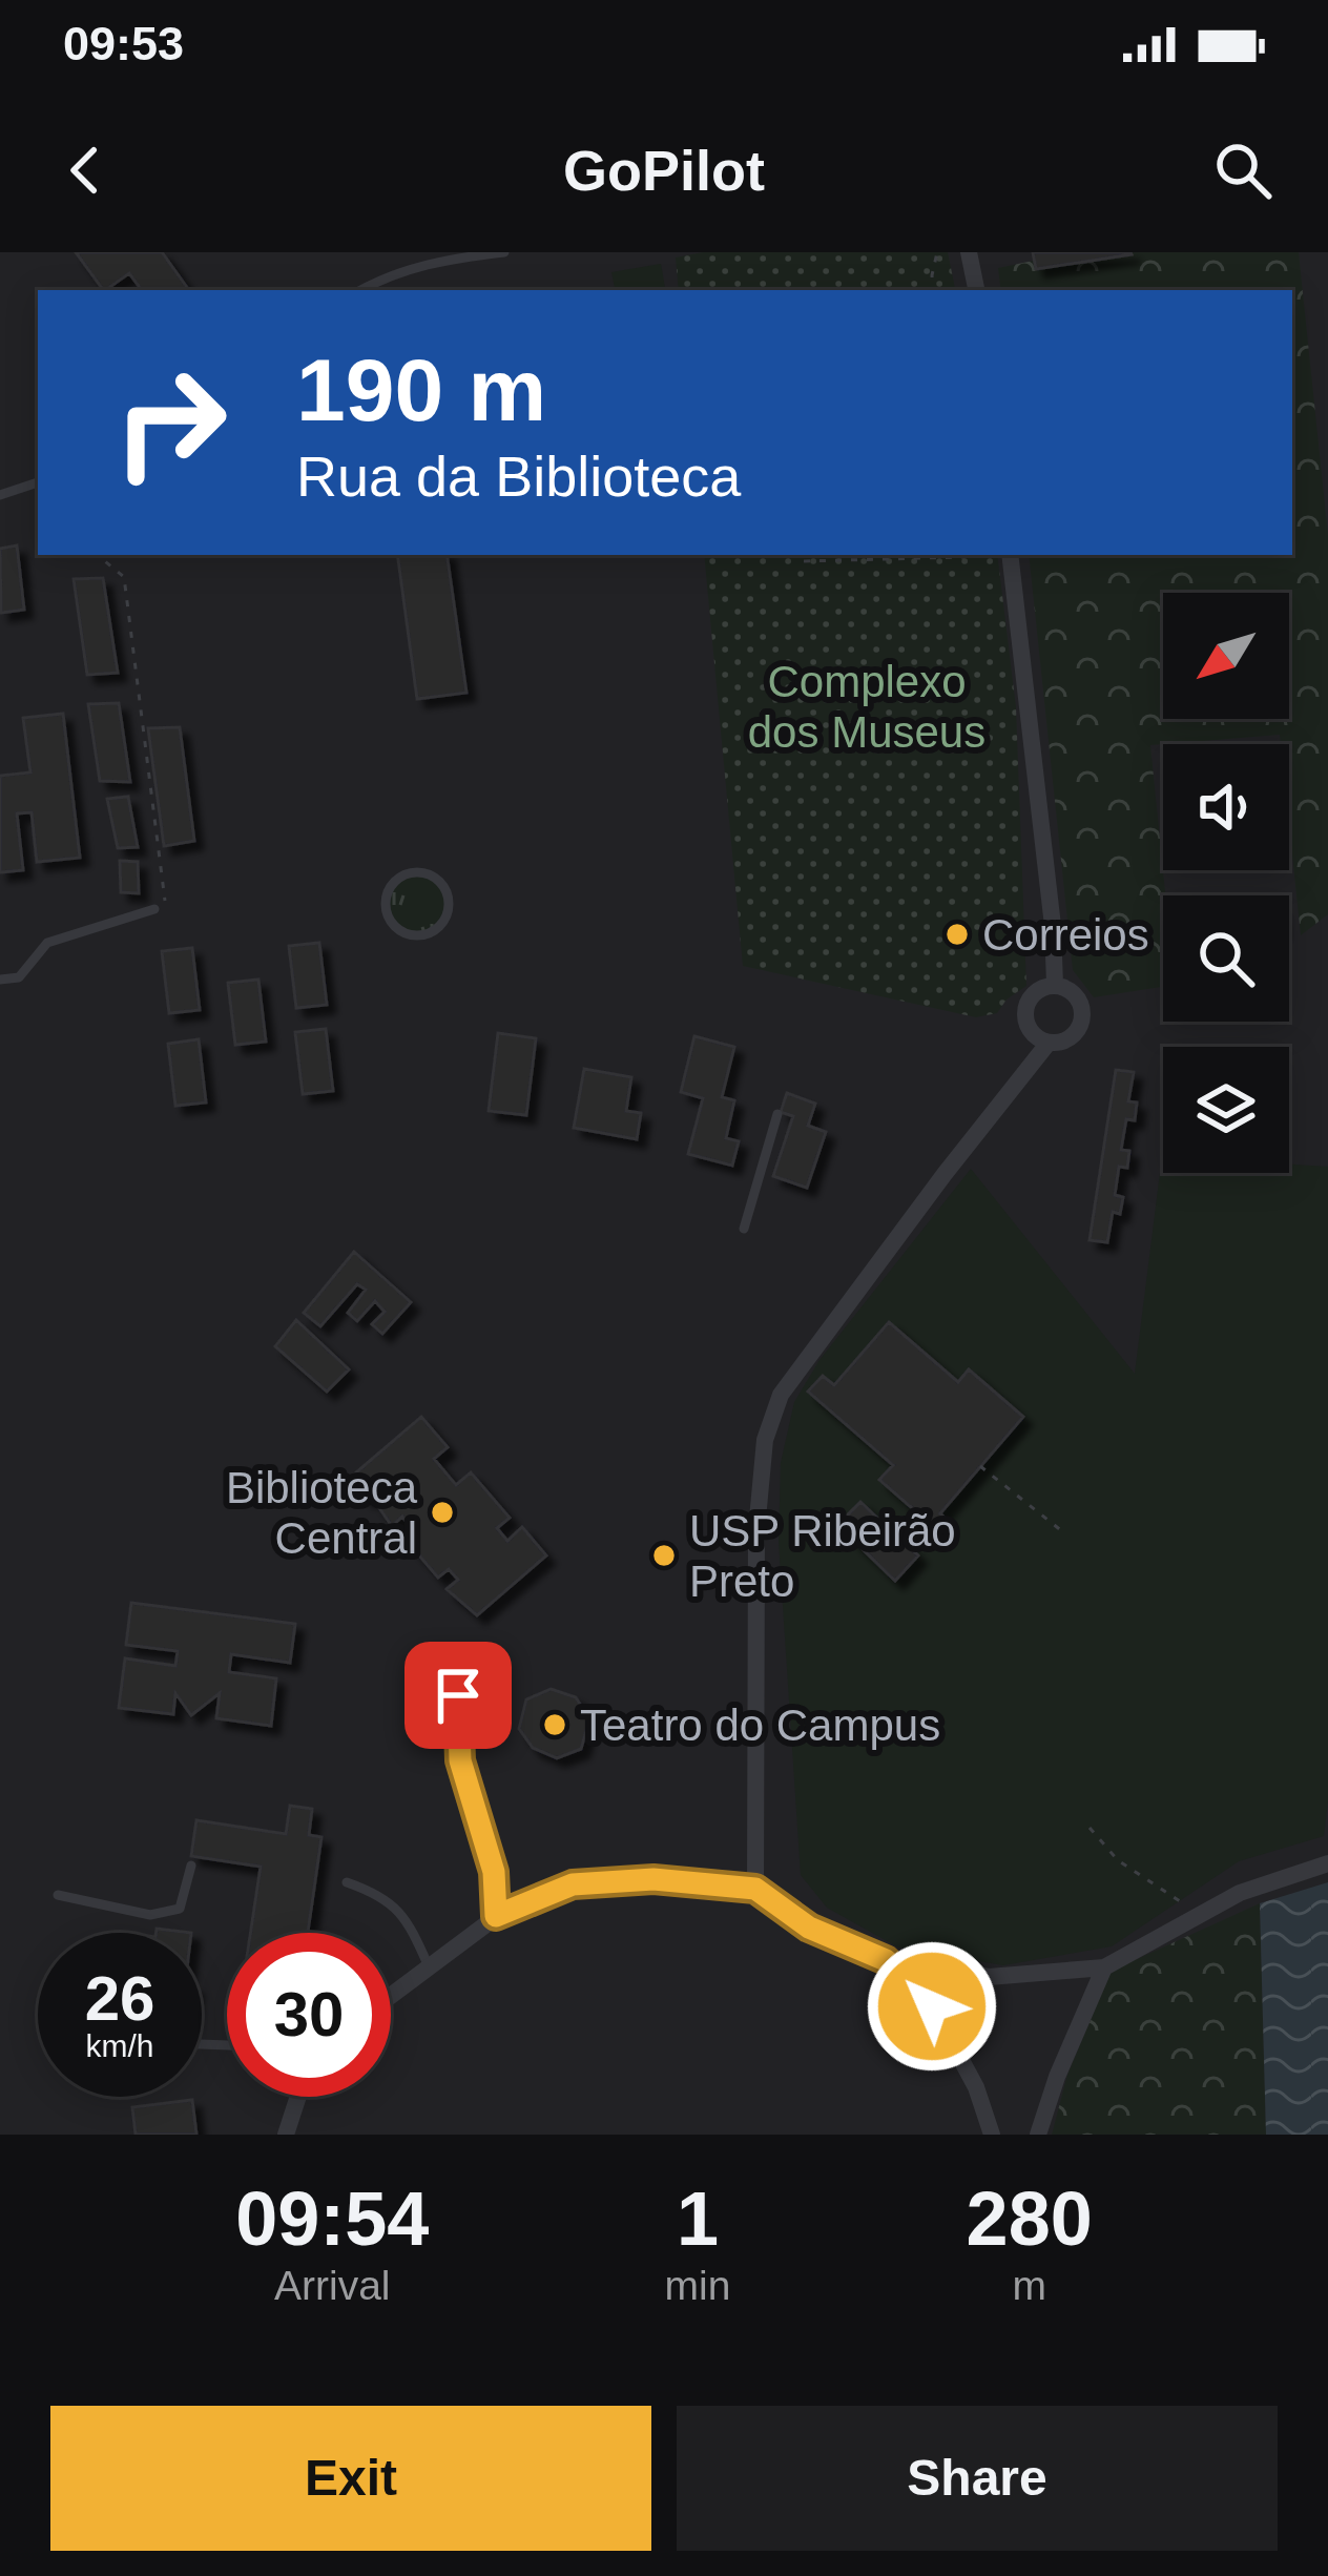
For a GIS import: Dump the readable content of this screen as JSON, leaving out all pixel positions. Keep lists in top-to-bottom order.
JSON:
{
  "parks": ["Complexo dos Museus"],
  "places": [
    "Correios",
    "Biblioteca Central",
    "USP Ribeirão Preto",
    "Teatro do Campus"
  ],
  "north": "bottom left",
  "page": {
    "status": "09:53",
    "header": "GoPilot",
    "turn": ["190 m", "Rua da Biblioteca"],
    "speed": "26 km/h",
    "limit": "30",
    "eta": [
      "09:54",
      "Arrival",
      "1",
      "min",
      "280",
      "m"
    ],
    "buttons": ["Exit", "Share"]
  }
}
